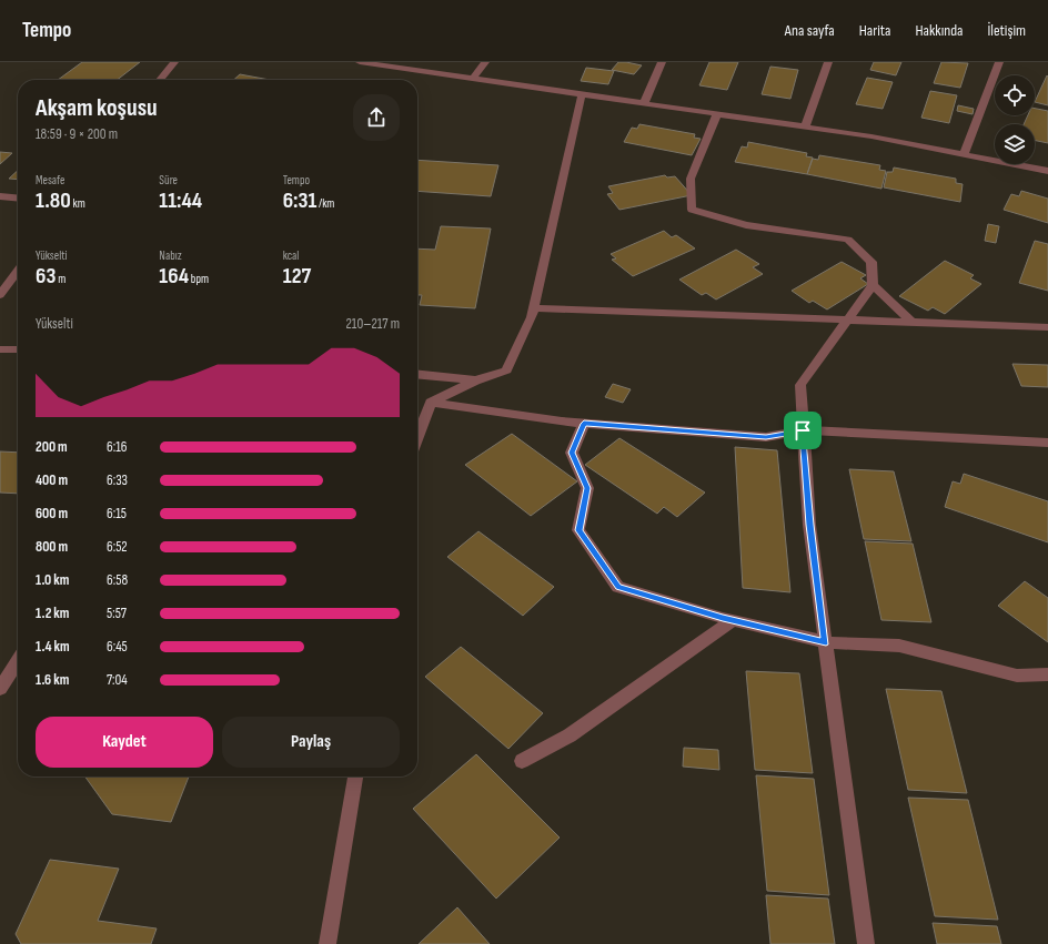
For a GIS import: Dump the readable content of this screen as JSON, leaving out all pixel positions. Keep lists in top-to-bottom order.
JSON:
{
  "page": {
    "header": "Tempo",
    "nav": [
      "Ana sayfa",
      "Harita",
      "Hakkında",
      "İletişim"
    ],
    "heading": ["Akşam koşusu", "18:59 · 9 × 200 m"],
    "stats": [
      ["Mesafe", "1.80 km"],
      ["Süre", "11:44"],
      ["Tempo", "6:31 /km"],
      ["Yükselti", "63 m"],
      ["Nabız", "164 bpm"],
      ["kcal", "127"]
    ],
    "chart": ["Yükselti", "210–217 m"],
    "list": [
      {
        "name": "200 m",
        "note": "6:16"
      },
      {
        "name": "400 m",
        "note": "6:33"
      },
      {
        "name": "600 m",
        "note": "6:15"
      },
      {
        "name": "800 m",
        "note": "6:52"
      },
      {
        "name": "1.0 km",
        "note": "6:58"
      },
      {
        "name": "1.2 km",
        "note": "5:57"
      },
      {
        "name": "1.4 km",
        "note": "6:45"
      },
      {
        "name": "1.6 km",
        "note": "7:04"
      }
    ],
    "buttons": ["Kaydet", "Paylaş"]
  }
}
